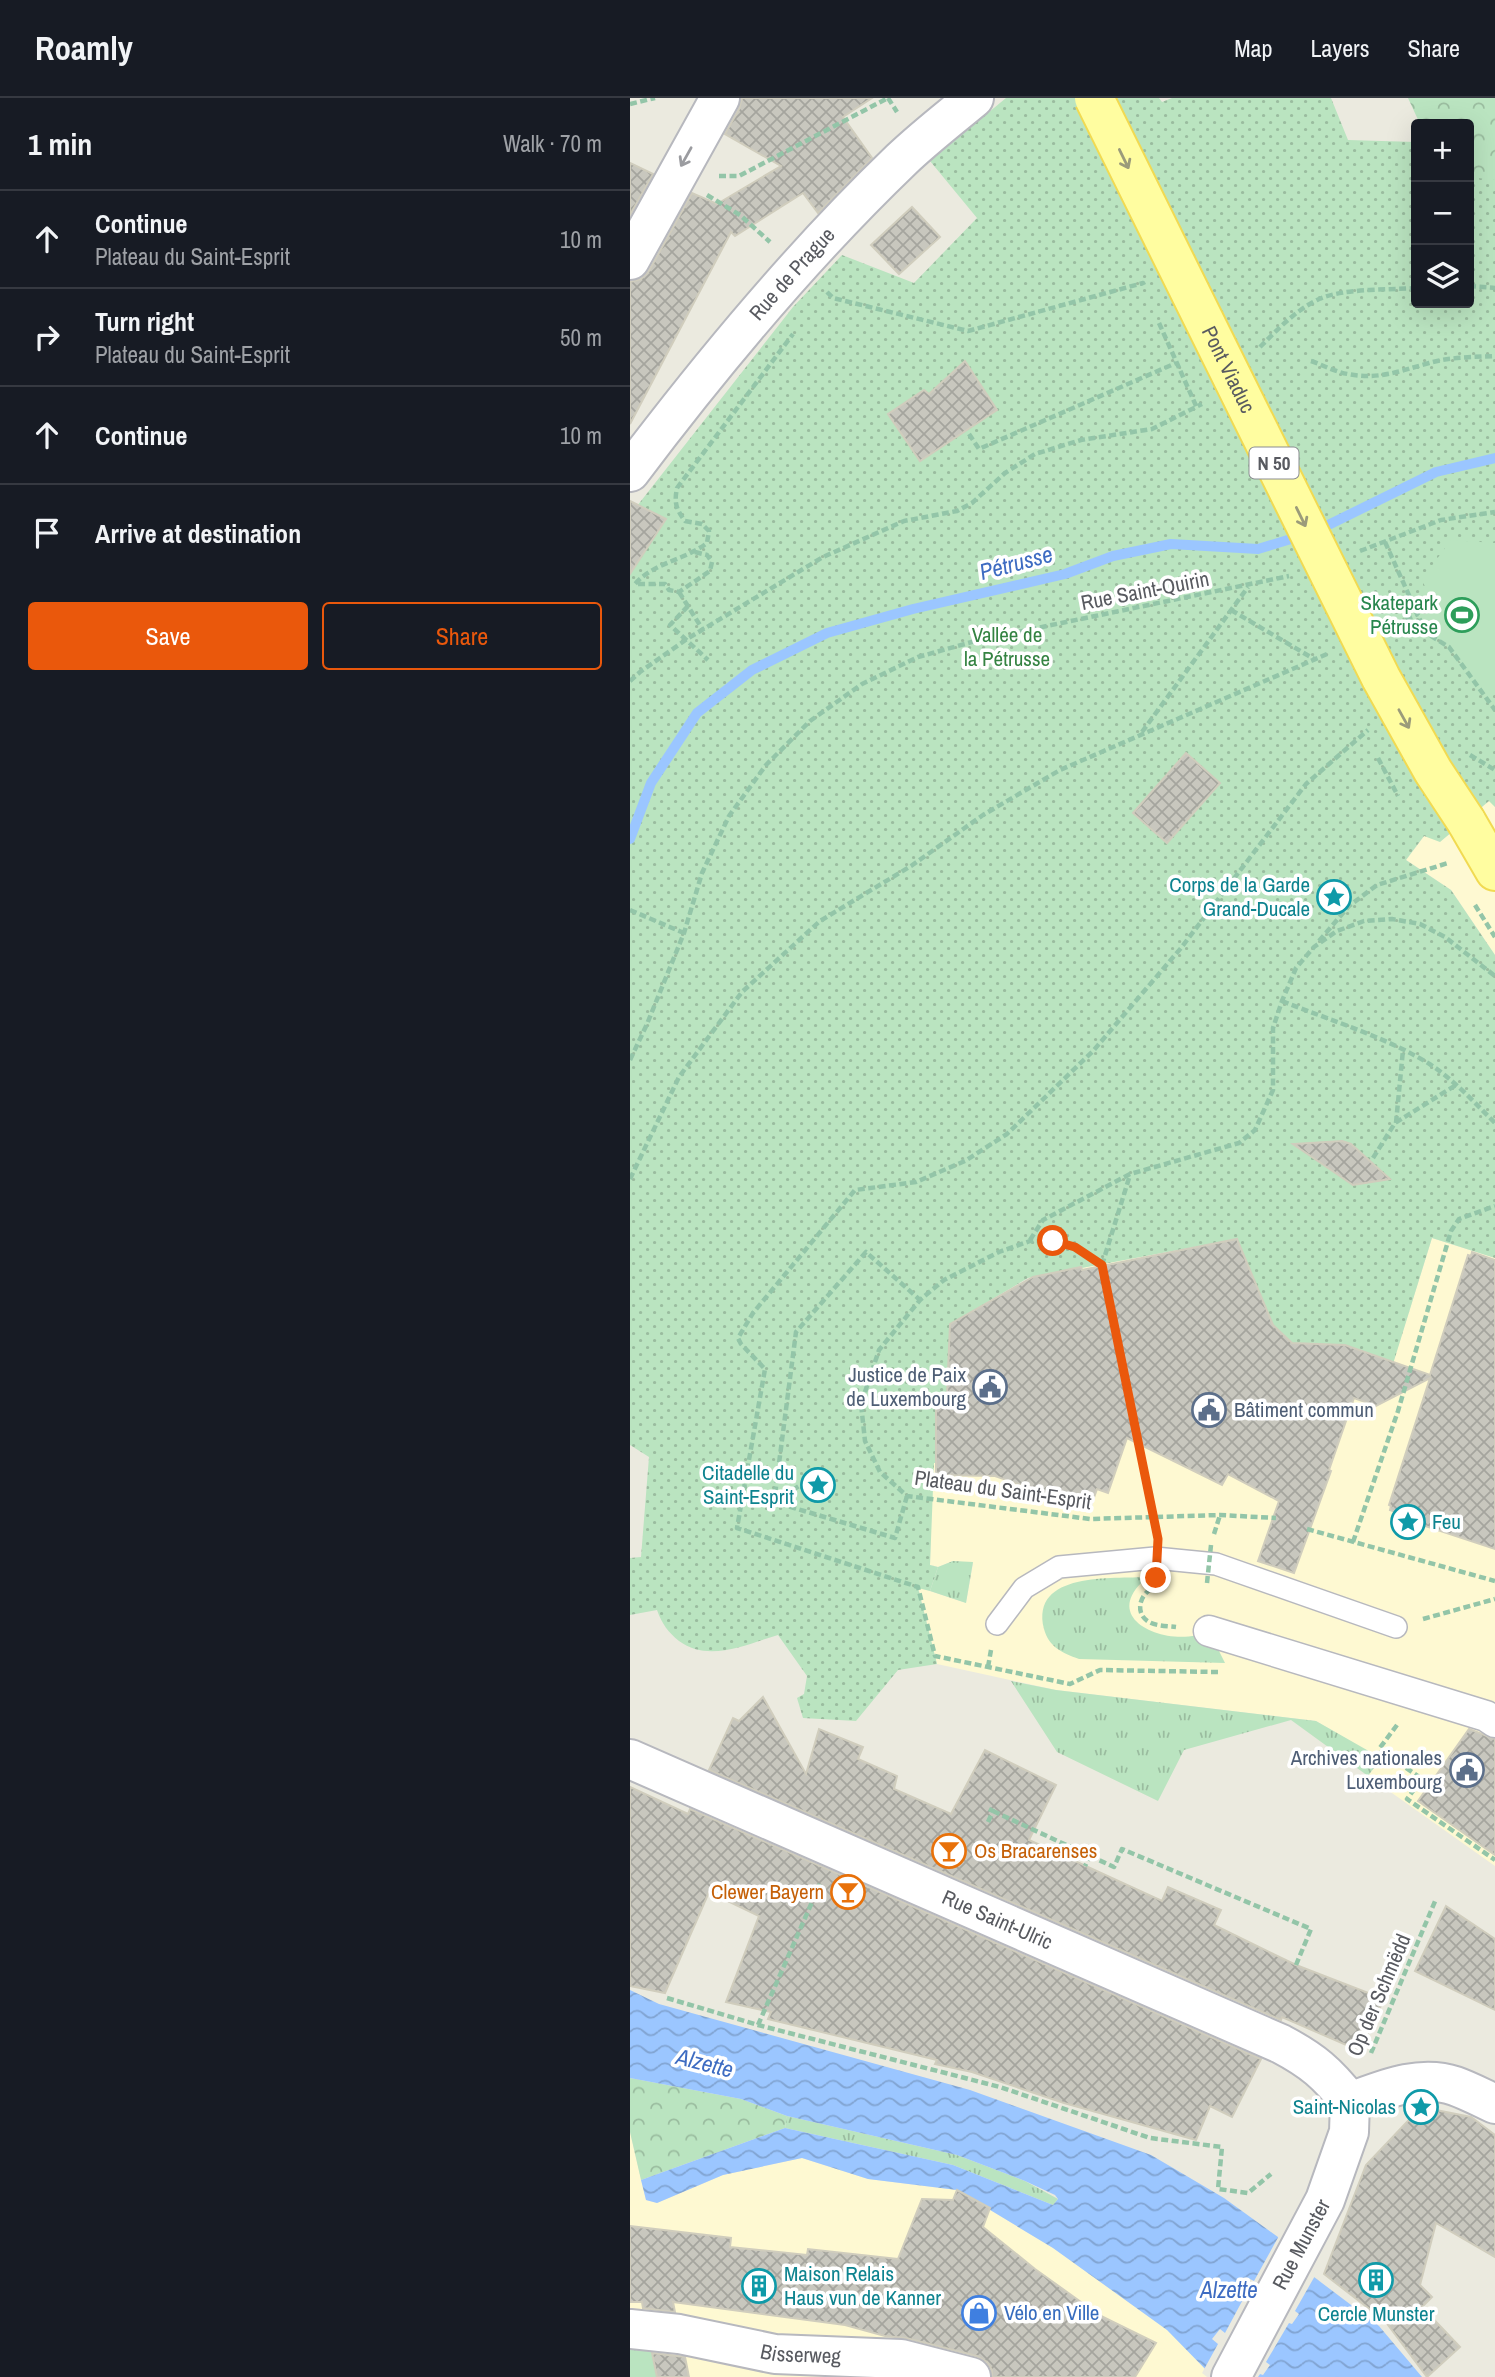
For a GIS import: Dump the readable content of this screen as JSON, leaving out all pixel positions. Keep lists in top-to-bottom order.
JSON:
{
  "streets": {
    "main road": ["Pont Viaduc", "N 50"],
    "street": [
      "Rue de Prague",
      "Rue Saint-Ulric",
      "Rue Munster",
      "Bisserweg"
    ],
    "path": ["Rue Saint-Quirin", "Plateau du Saint-Esprit", "Op der Schmëdd"]
  },
  "crossings": [
    ["Pont Viaduc", "N 50"],
    ["Rue Saint-Ulric", "Op der Schmëdd"],
    ["Rue Saint-Ulric", "Rue Munster"],
    ["Op der Schmëdd", "Rue Munster"]
  ],
  "one_way": ["Pont Viaduc"],
  "water": ["Pétrusse", "Alzette"],
  "parks": ["Vallée de la Pétrusse"],
  "places": {
    "sports": ["Skatepark Pétrusse"],
    "place": [
      "Corps de la Garde Grand-Ducale",
      "Citadelle du Saint-Esprit",
      "Feu",
      "Saint-Nicolas"
    ],
    "public building": ["Justice de Paix de Luxembourg", "Bâtiment commun", "Archives nationales Luxembourg"],
    "bar": ["Os Bracarenses", "Clewer Bayern"],
    "building": ["Cercle Munster", "Maison Relais Haus vun de Kanner"],
    "shop": ["Vélo en Ville"]
  },
  "page": {
    "header": "Roamly",
    "nav": ["Map", "Layers", "Share"],
    "heading": ["1 min", "Walk · 70 m"],
    "map_buttons": ["+", "−"],
    "list": [
      ["Continue", "Plateau du Saint-Esprit", "10 m"],
      ["Turn right", "Plateau du Saint-Esprit", "50 m"],
      ["Continue", "10 m"],
      "Arrive at destination"
    ],
    "buttons": ["Save", "Share"]
  }
}
